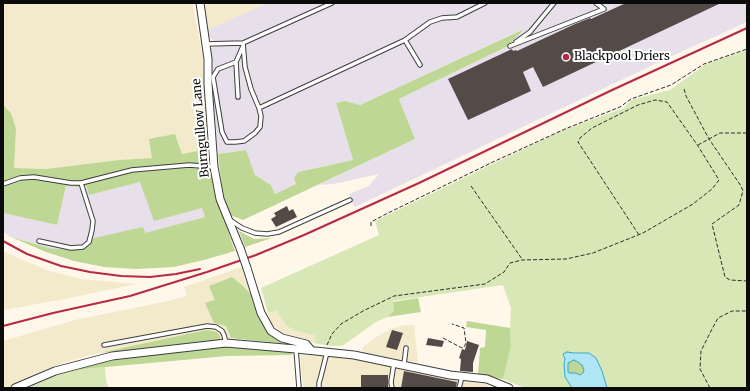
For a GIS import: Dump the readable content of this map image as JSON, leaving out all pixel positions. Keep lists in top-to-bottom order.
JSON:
{
  "streets": {
    "street": ["Burngullow Lane"]
  },
  "places": ["Blackpool Driers"]
}
